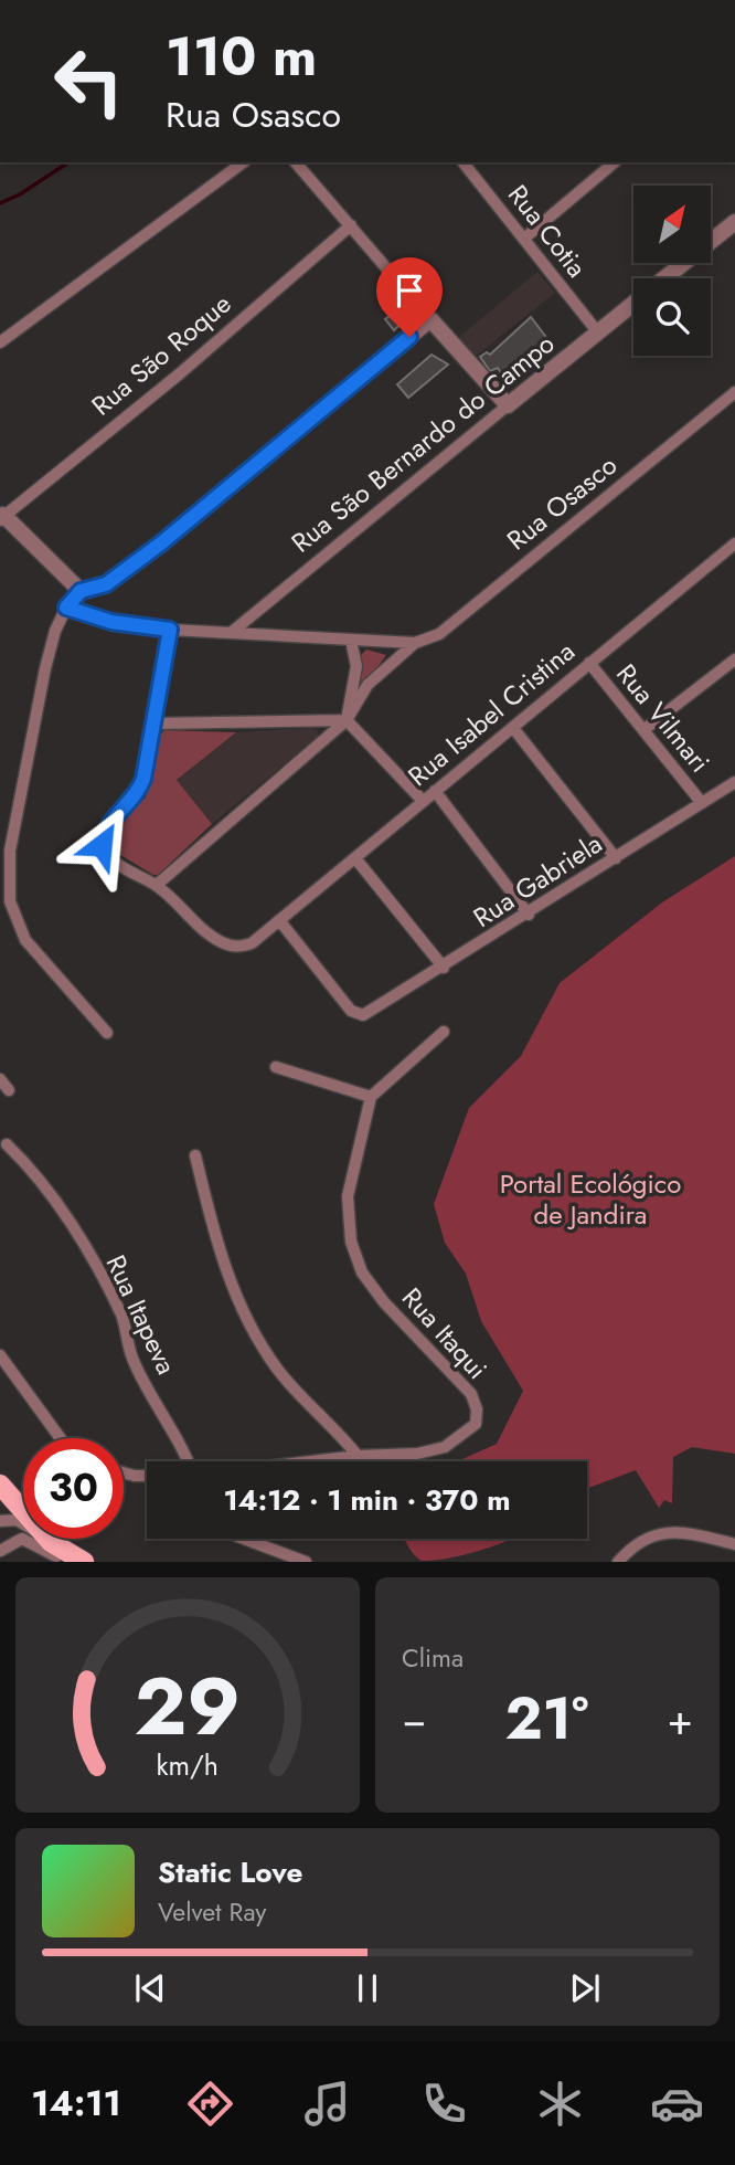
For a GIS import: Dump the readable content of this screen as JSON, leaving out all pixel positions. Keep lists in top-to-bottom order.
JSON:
{
  "streets": {
    "street": [
      "Rua Cotia",
      "Rua São Roque",
      "Rua São Bernardo do Campo",
      "Rua Osasco",
      "Rua Isabel Cristina",
      "Rua Vilmari",
      "Rua Gabriela",
      "Rua Itapeva",
      "Rua Itaqui"
    ]
  },
  "crossings": [
    ["Rua Cotia", "Rua São Bernardo do Campo"],
    ["Rua São Bernardo do Campo", "Rua Osasco"],
    ["Rua Osasco", "Rua Isabel Cristina"],
    ["Rua Isabel Cristina", "Rua Vilmari"],
    ["Rua Isabel Cristina", "Rua Gabriela"],
    ["Rua Vilmari", "Rua Gabriela"]
  ],
  "parks": ["Portal Ecológico de Jandira"],
  "north": "top right",
  "page": {
    "turn": ["110 m", "Rua Osasco"],
    "limit": "30",
    "trip": "14:12 · 1 min · 370 m",
    "tile": "Clima",
    "heat": ["−", "21°", "+"],
    "song": ["Static Love", "Velvet Ray"],
    "tabs": "14:11",
    "gauge": ["29", "km/h"]
  }
}
